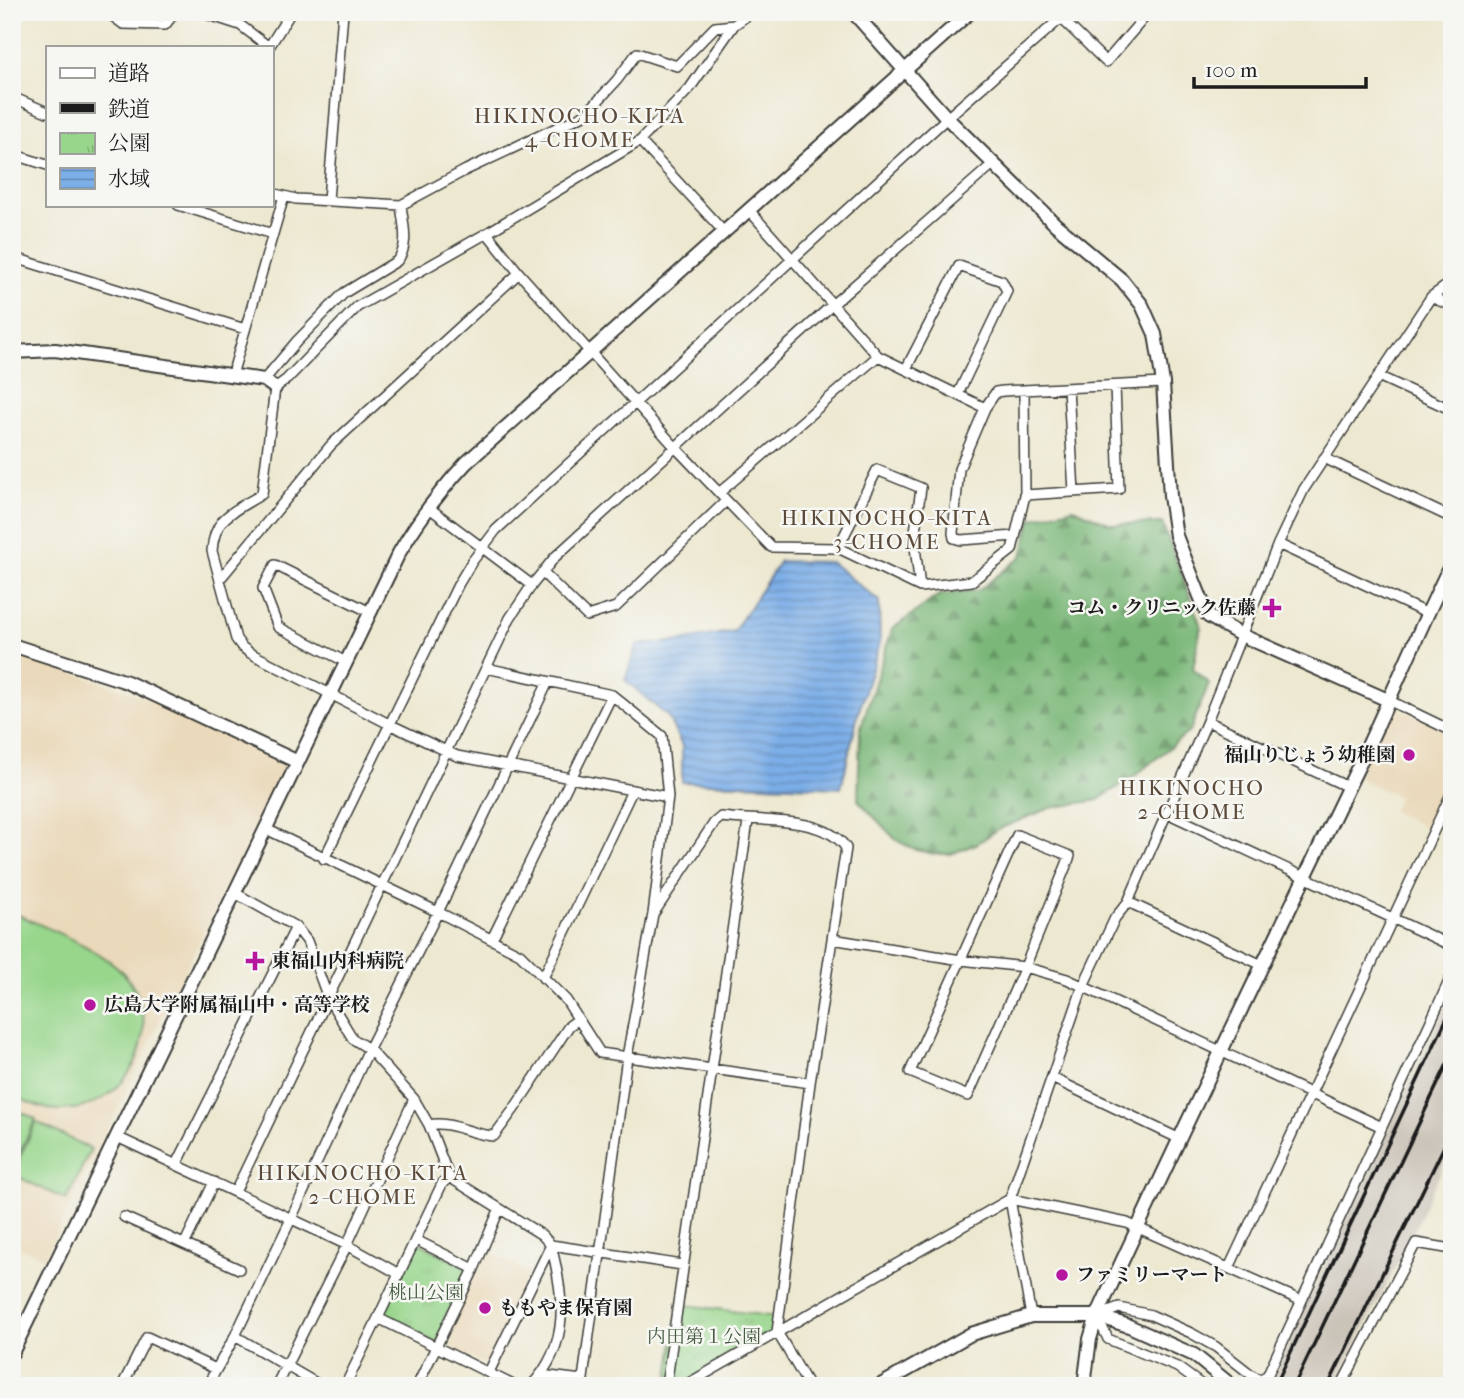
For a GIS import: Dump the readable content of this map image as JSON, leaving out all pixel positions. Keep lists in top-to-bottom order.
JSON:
{
  "districts": [
    "HIKINOCHO-KITA 4-CHOME",
    "HIKINOCHO-KITA 3-CHOME",
    "HIKINOCHO 2-CHOME",
    "HIKINOCHO-KITA 2-CHOME"
  ],
  "parks": ["桃山公園", "内田第１公園"],
  "places": {
    "health": ["コム・クリニック佐藤", "東福山内科病院"],
    "other": [
      "福山りじょう幼稚園",
      "広島大学附属福山中・高等学校",
      "ファミリーマート",
      "ももやま保育園"
    ]
  },
  "legend": [
    "道路",
    "鉄道",
    "公園",
    "水域"
  ],
  "scale_bar": "100 m"
}
